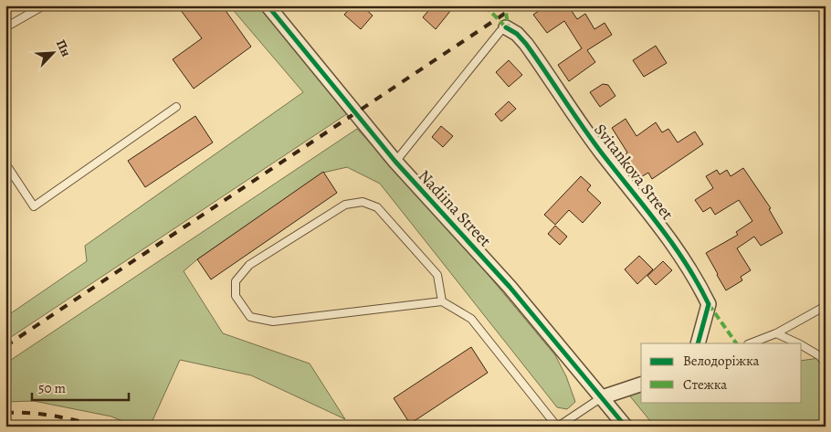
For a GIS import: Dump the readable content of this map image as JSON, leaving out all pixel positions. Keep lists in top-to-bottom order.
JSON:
{
  "streets": {
    "street": ["Svitankova Street", "Nadiina Street"]
  },
  "legend": ["Велодоріжка", "Стежка"],
  "scale_bar": "50 m",
  "north": "top right"
}
